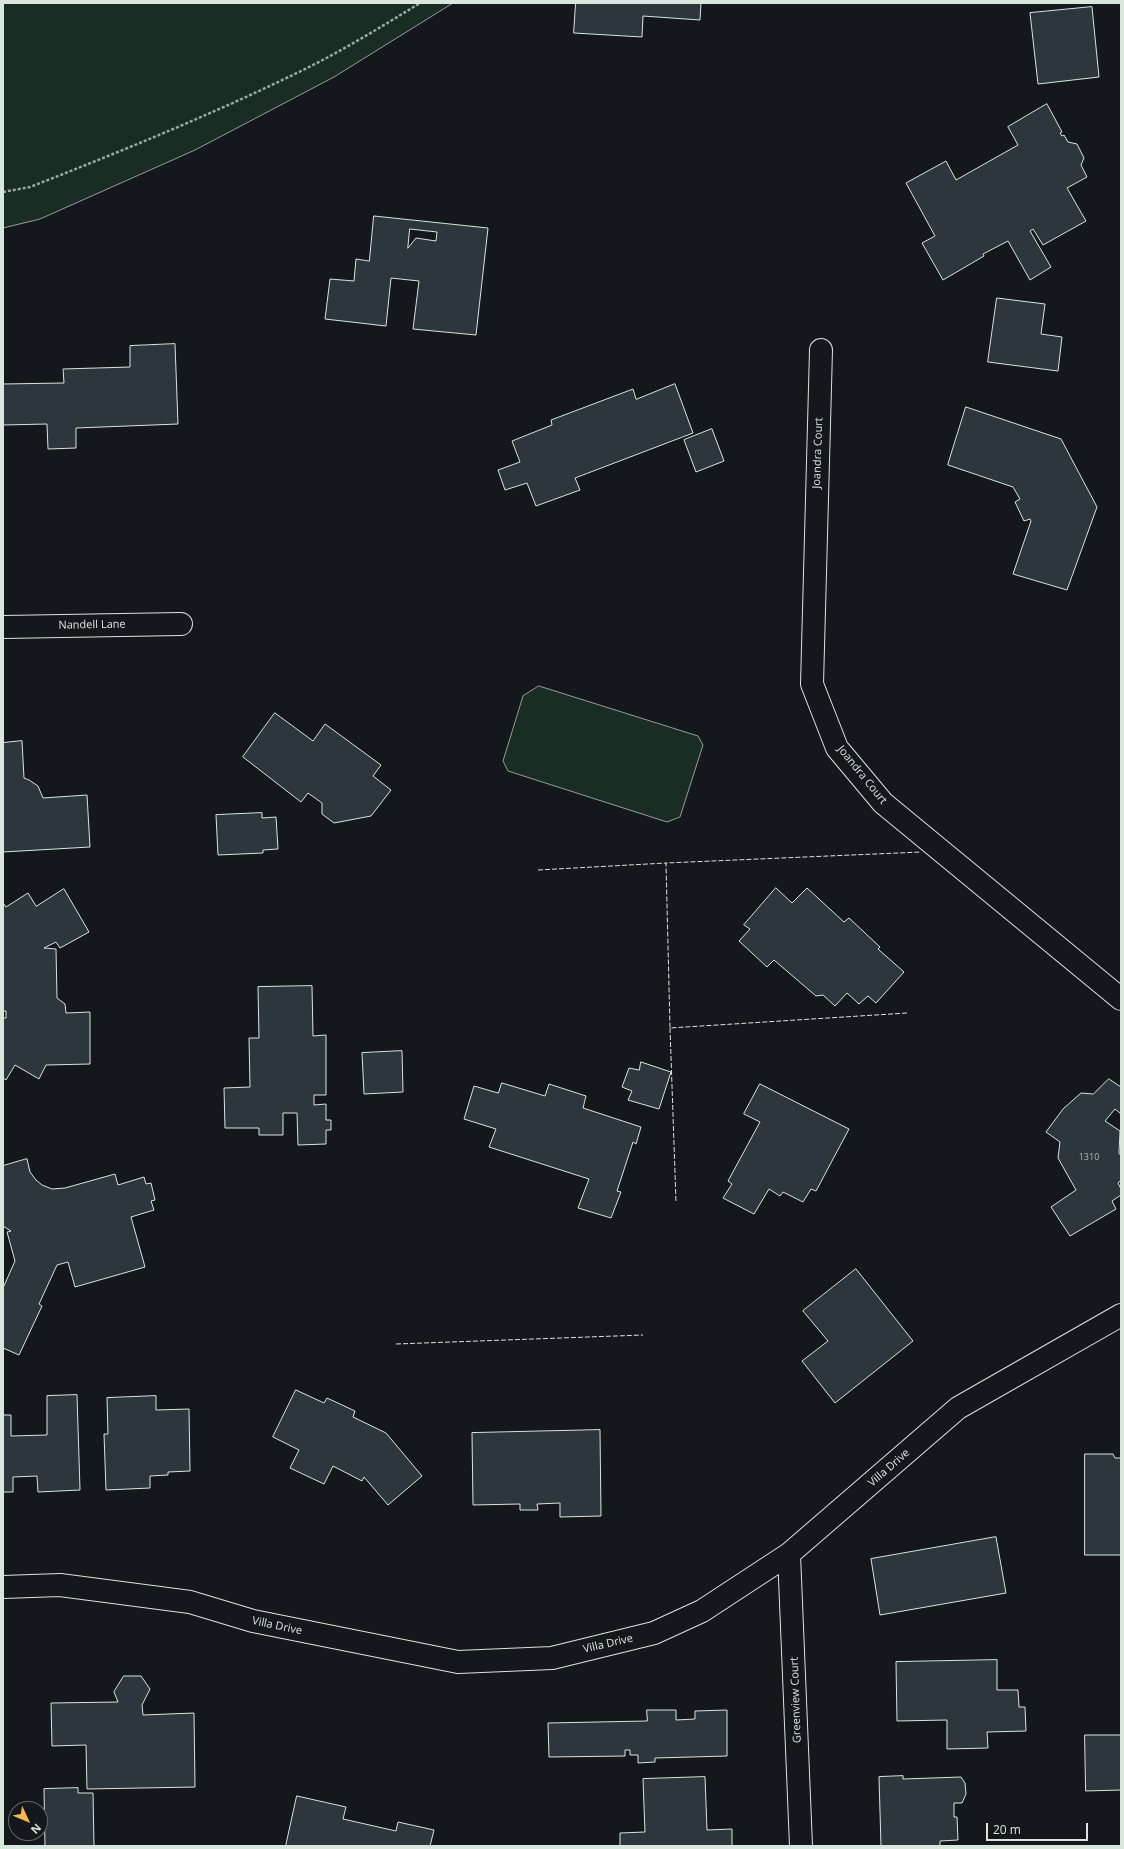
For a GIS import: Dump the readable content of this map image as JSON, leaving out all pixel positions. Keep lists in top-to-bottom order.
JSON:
{
  "streets": {
    "street": [
      "Joandra Court",
      "Nandell Lane",
      "Villa Drive",
      "Greenview Court"
    ]
  },
  "crossings": [
    ["Villa Drive", "Greenview Court"]
  ],
  "house_numbers": ["1310"],
  "scale_bar": "20 m",
  "north": "bottom right"
}
